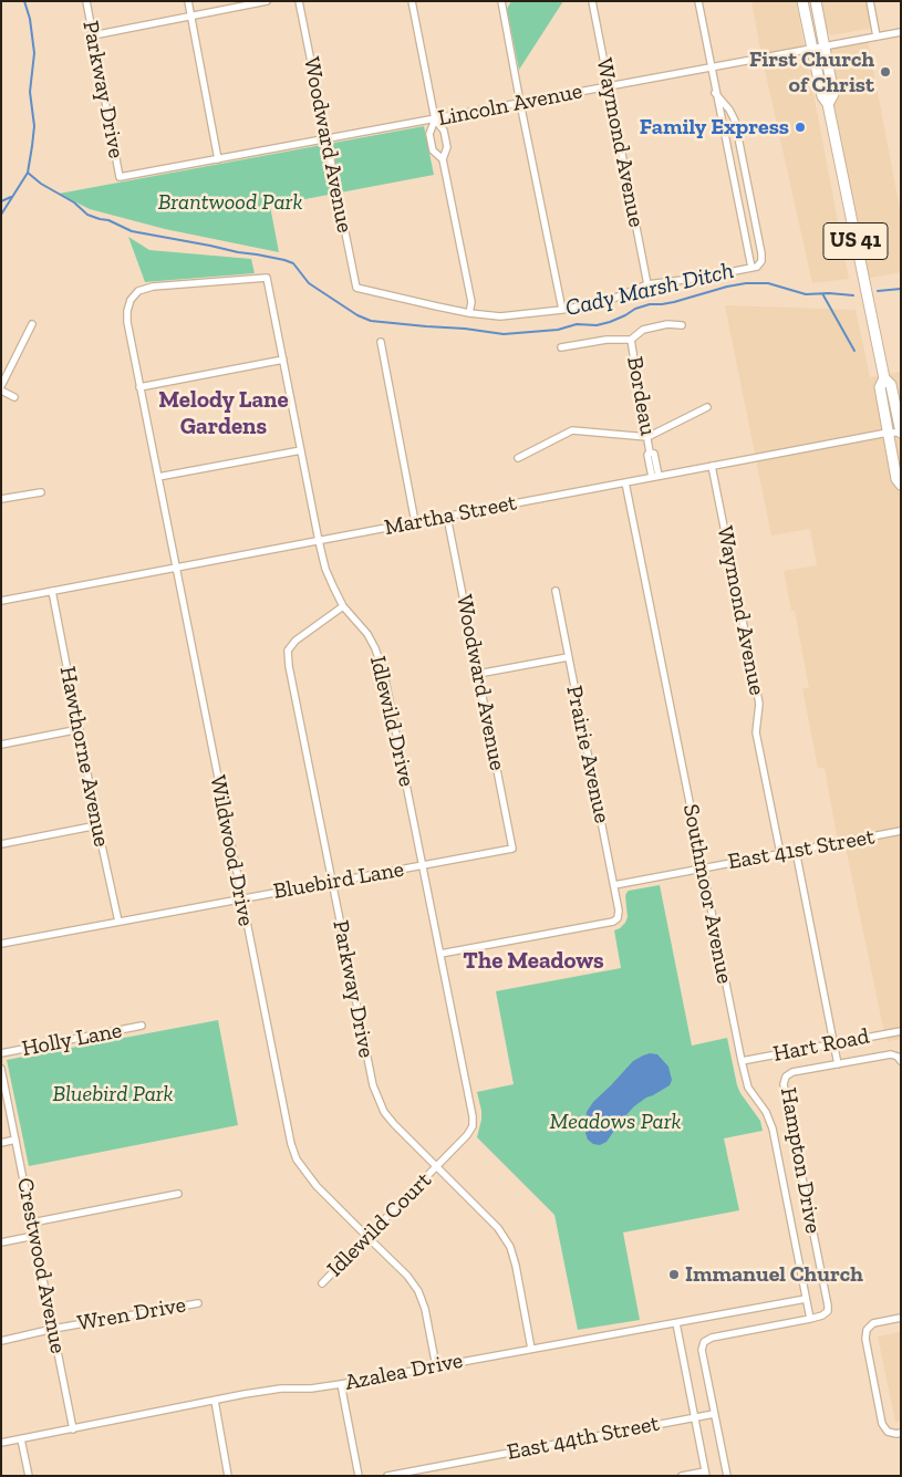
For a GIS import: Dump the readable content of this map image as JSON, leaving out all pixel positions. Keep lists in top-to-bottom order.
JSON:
{
  "streets": {
    "highway": ["US 41"],
    "street": [
      "Parkway Drive",
      "Lincoln Avenue",
      "Waymond Avenue",
      "Woodward Avenue",
      "Bordeau",
      "Martha Street",
      "Idlewild Drive",
      "Prairie Avenue",
      "Hawthorne Avenue",
      "East 41st Street",
      "Wildwood Drive",
      "Bluebird Lane",
      "Southmoor Avenue",
      "Holly Lane",
      "Hart Road",
      "Hampton Drive",
      "Idlewild Court",
      "Crestwood Avenue",
      "Wren Drive",
      "Azalea Drive",
      "East 44th Street"
    ]
  },
  "crossings": [
    ["Parkway Drive", "Lincoln Avenue"],
    ["Parkway Drive", "Idlewild Drive"],
    ["Parkway Drive", "Bluebird Lane"],
    ["Parkway Drive", "Idlewild Court"],
    ["Parkway Drive", "Azalea Drive"],
    ["Lincoln Avenue", "Waymond Avenue"],
    ["Lincoln Avenue", "Woodward Avenue"],
    ["Lincoln Avenue", "US 41"],
    ["Waymond Avenue", "Martha Street"],
    ["Waymond Avenue", "East 41st Street"],
    ["Woodward Avenue", "Martha Street"],
    ["Woodward Avenue", "Bluebird Lane"],
    ["US 41", "Martha Street"],
    ["Bordeau", "Martha Street"],
    ["Martha Street", "Idlewild Drive"],
    ["Martha Street", "Hawthorne Avenue"],
    ["Martha Street", "Wildwood Drive"],
    ["Martha Street", "Southmoor Avenue"],
    ["Idlewild Drive", "Prairie Avenue"],
    ["Idlewild Drive", "Wildwood Drive"],
    ["Idlewild Drive", "Bluebird Lane"],
    ["Idlewild Drive", "Idlewild Court"],
    ["Prairie Avenue", "East 41st Street"],
    ["Hawthorne Avenue", "Bluebird Lane"],
    ["East 41st Street", "Southmoor Avenue"],
    ["Wildwood Drive", "Bluebird Lane"],
    ["Wildwood Drive", "Idlewild Court"],
    ["Wildwood Drive", "Azalea Drive"],
    ["Southmoor Avenue", "Hart Road"],
    ["Southmoor Avenue", "Azalea Drive"],
    ["Crestwood Avenue", "Wren Drive"],
    ["Crestwood Avenue", "Azalea Drive"]
  ],
  "districts": ["Melody Lane Gardens", "The Meadows"],
  "water": ["Cady Marsh Ditch"],
  "parks": ["Brantwood Park", "Bluebird Park", "Meadows Park"],
  "places": ["First Church of Christ", "Family Express", "Immanuel Church"]
}
